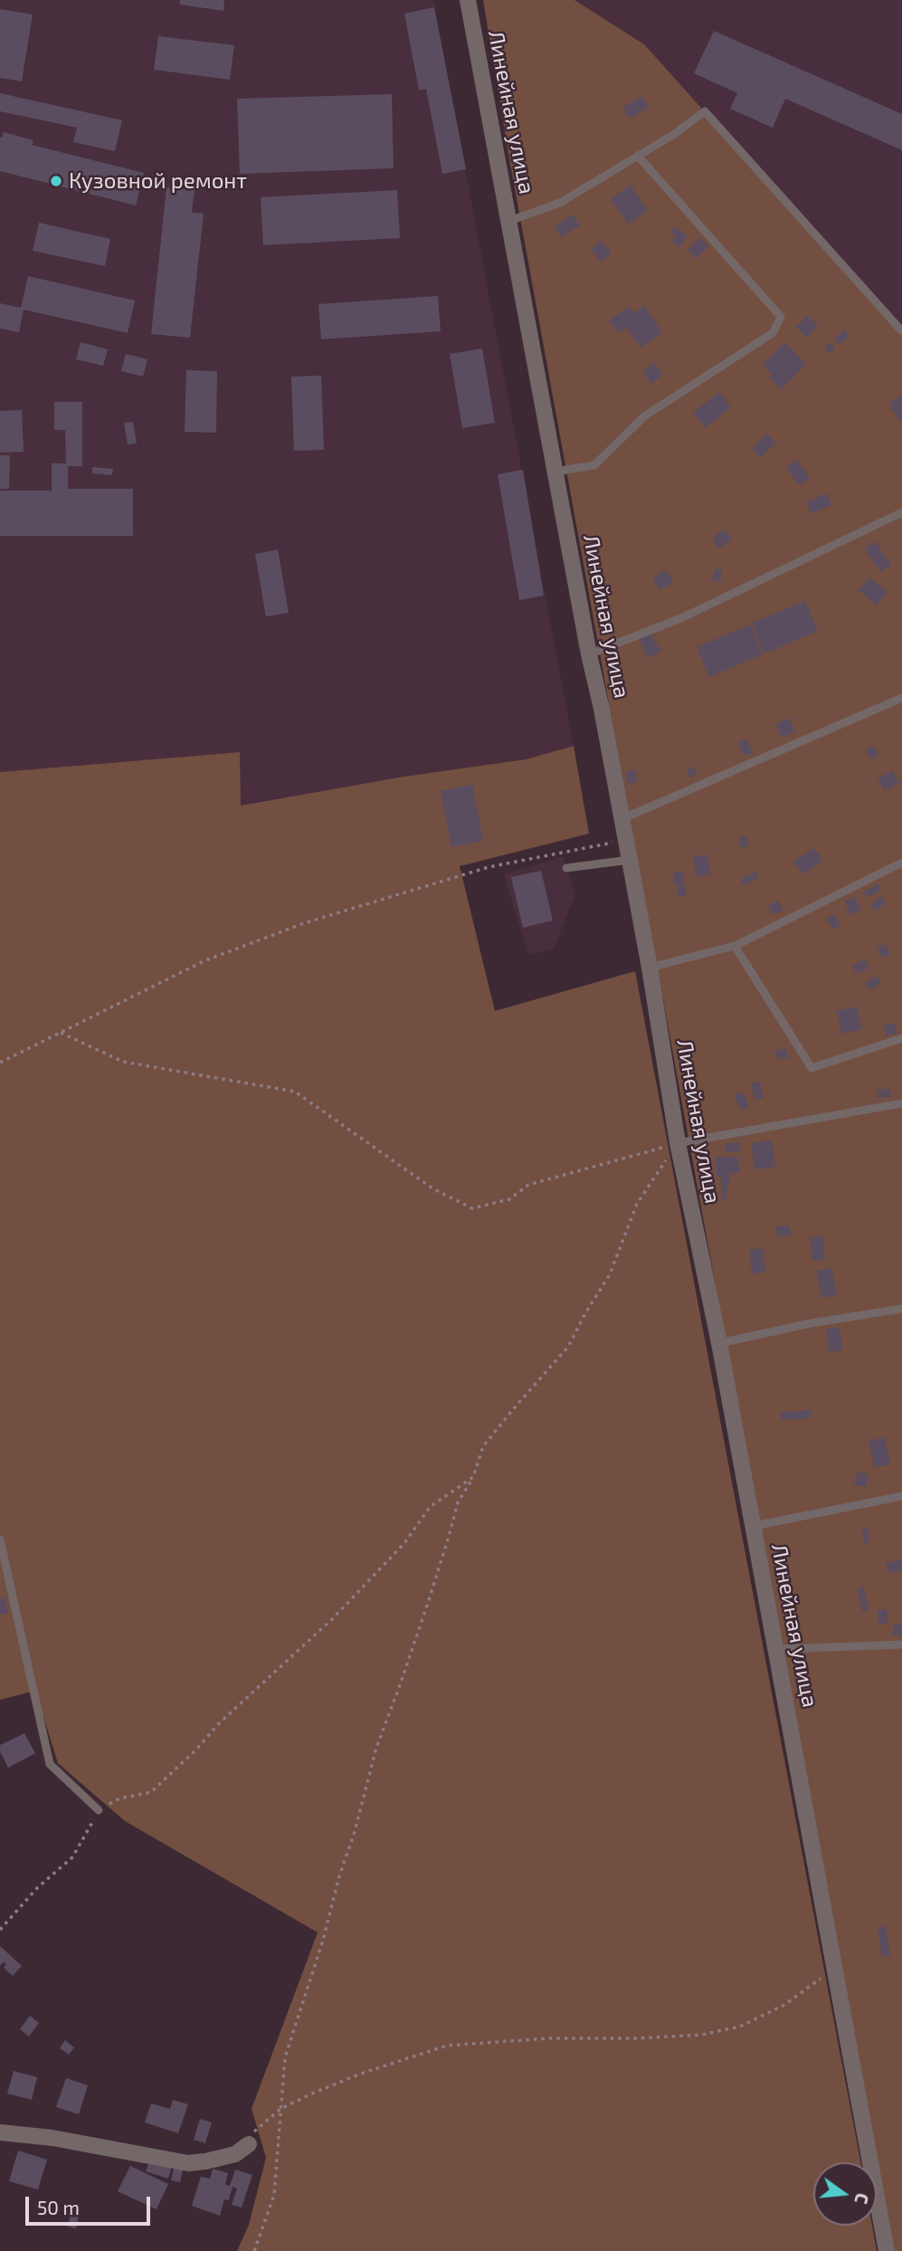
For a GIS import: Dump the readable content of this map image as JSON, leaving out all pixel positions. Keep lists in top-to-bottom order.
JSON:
{
  "streets": {
    "street": ["Линейная улица"]
  },
  "places": ["Кузовной ремонт"],
  "scale_bar": "50 m",
  "north": "right"
}
